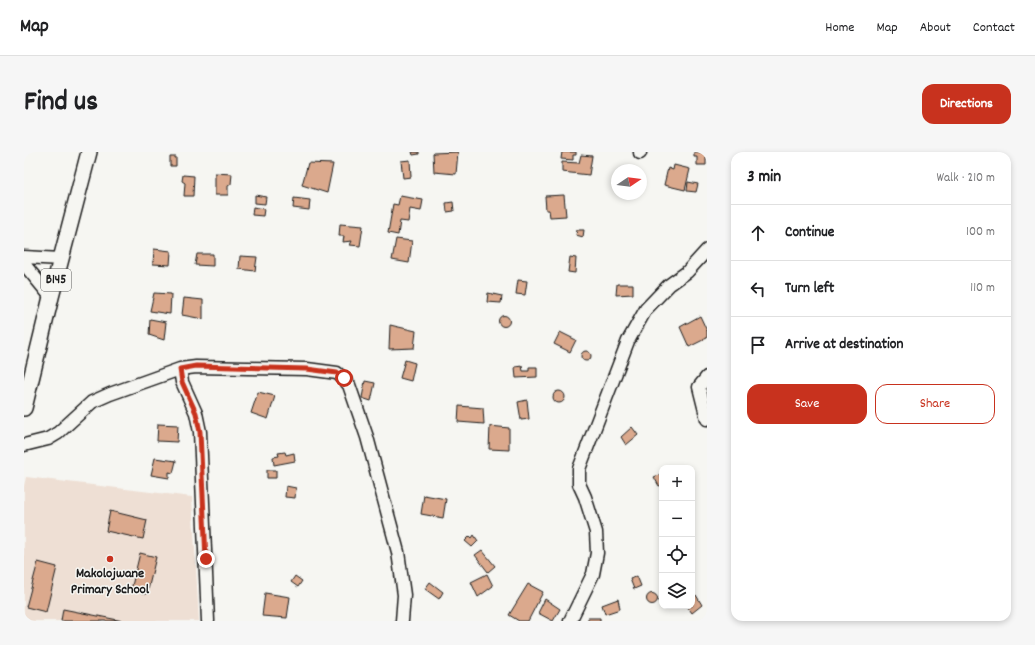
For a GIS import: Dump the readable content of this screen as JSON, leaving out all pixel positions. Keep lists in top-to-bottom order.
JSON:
{
  "streets": {
    "main road": ["B145"]
  },
  "places": ["Makolojwane Primary School"],
  "north": "right",
  "page": {
    "header": "Map",
    "nav": [
      "Home",
      "Map",
      "About",
      "Contact"
    ],
    "title": "Find us",
    "buttons": [
      "Directions",
      ["Save", "Share"]
    ],
    "heading": ["3 min", "Walk · 210 m"],
    "list": [
      ["Continue", "100 m"],
      ["Turn left", "110 m"],
      "Arrive at destination"
    ],
    "map_buttons": ["+", "−"]
  }
}
